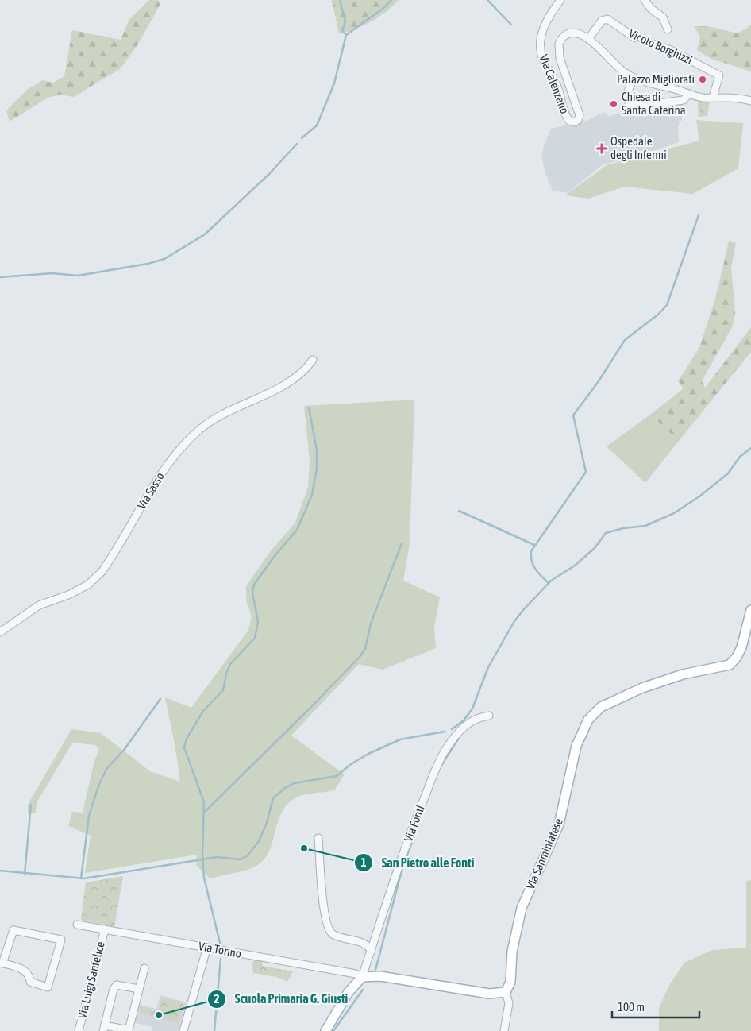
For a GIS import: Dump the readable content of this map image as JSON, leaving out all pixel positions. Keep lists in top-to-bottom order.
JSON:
{
  "streets": {
    "main road": ["Via Sanminiatese"],
    "street": [
      "Vicolo Borghizzi",
      "Via Calenzano",
      "Via Sasso",
      "Via Fonti",
      "Via Torino",
      "Via Luigi Sanfelice"
    ]
  },
  "crossings": [
    ["Vicolo Borghizzi", "Via Calenzano"],
    ["Via Fonti", "Via Torino"],
    ["Via Torino", "Via Luigi Sanfelice"]
  ],
  "places": {
    "other": [
      "Palazzo Migliorati",
      "Chiesa di Santa Caterina",
      "San Pietro alle Fonti",
      "Scuola Primaria G. Giusti"
    ],
    "health": ["Ospedale degli Infermi"]
  },
  "scale_bar": "100 m"
}
